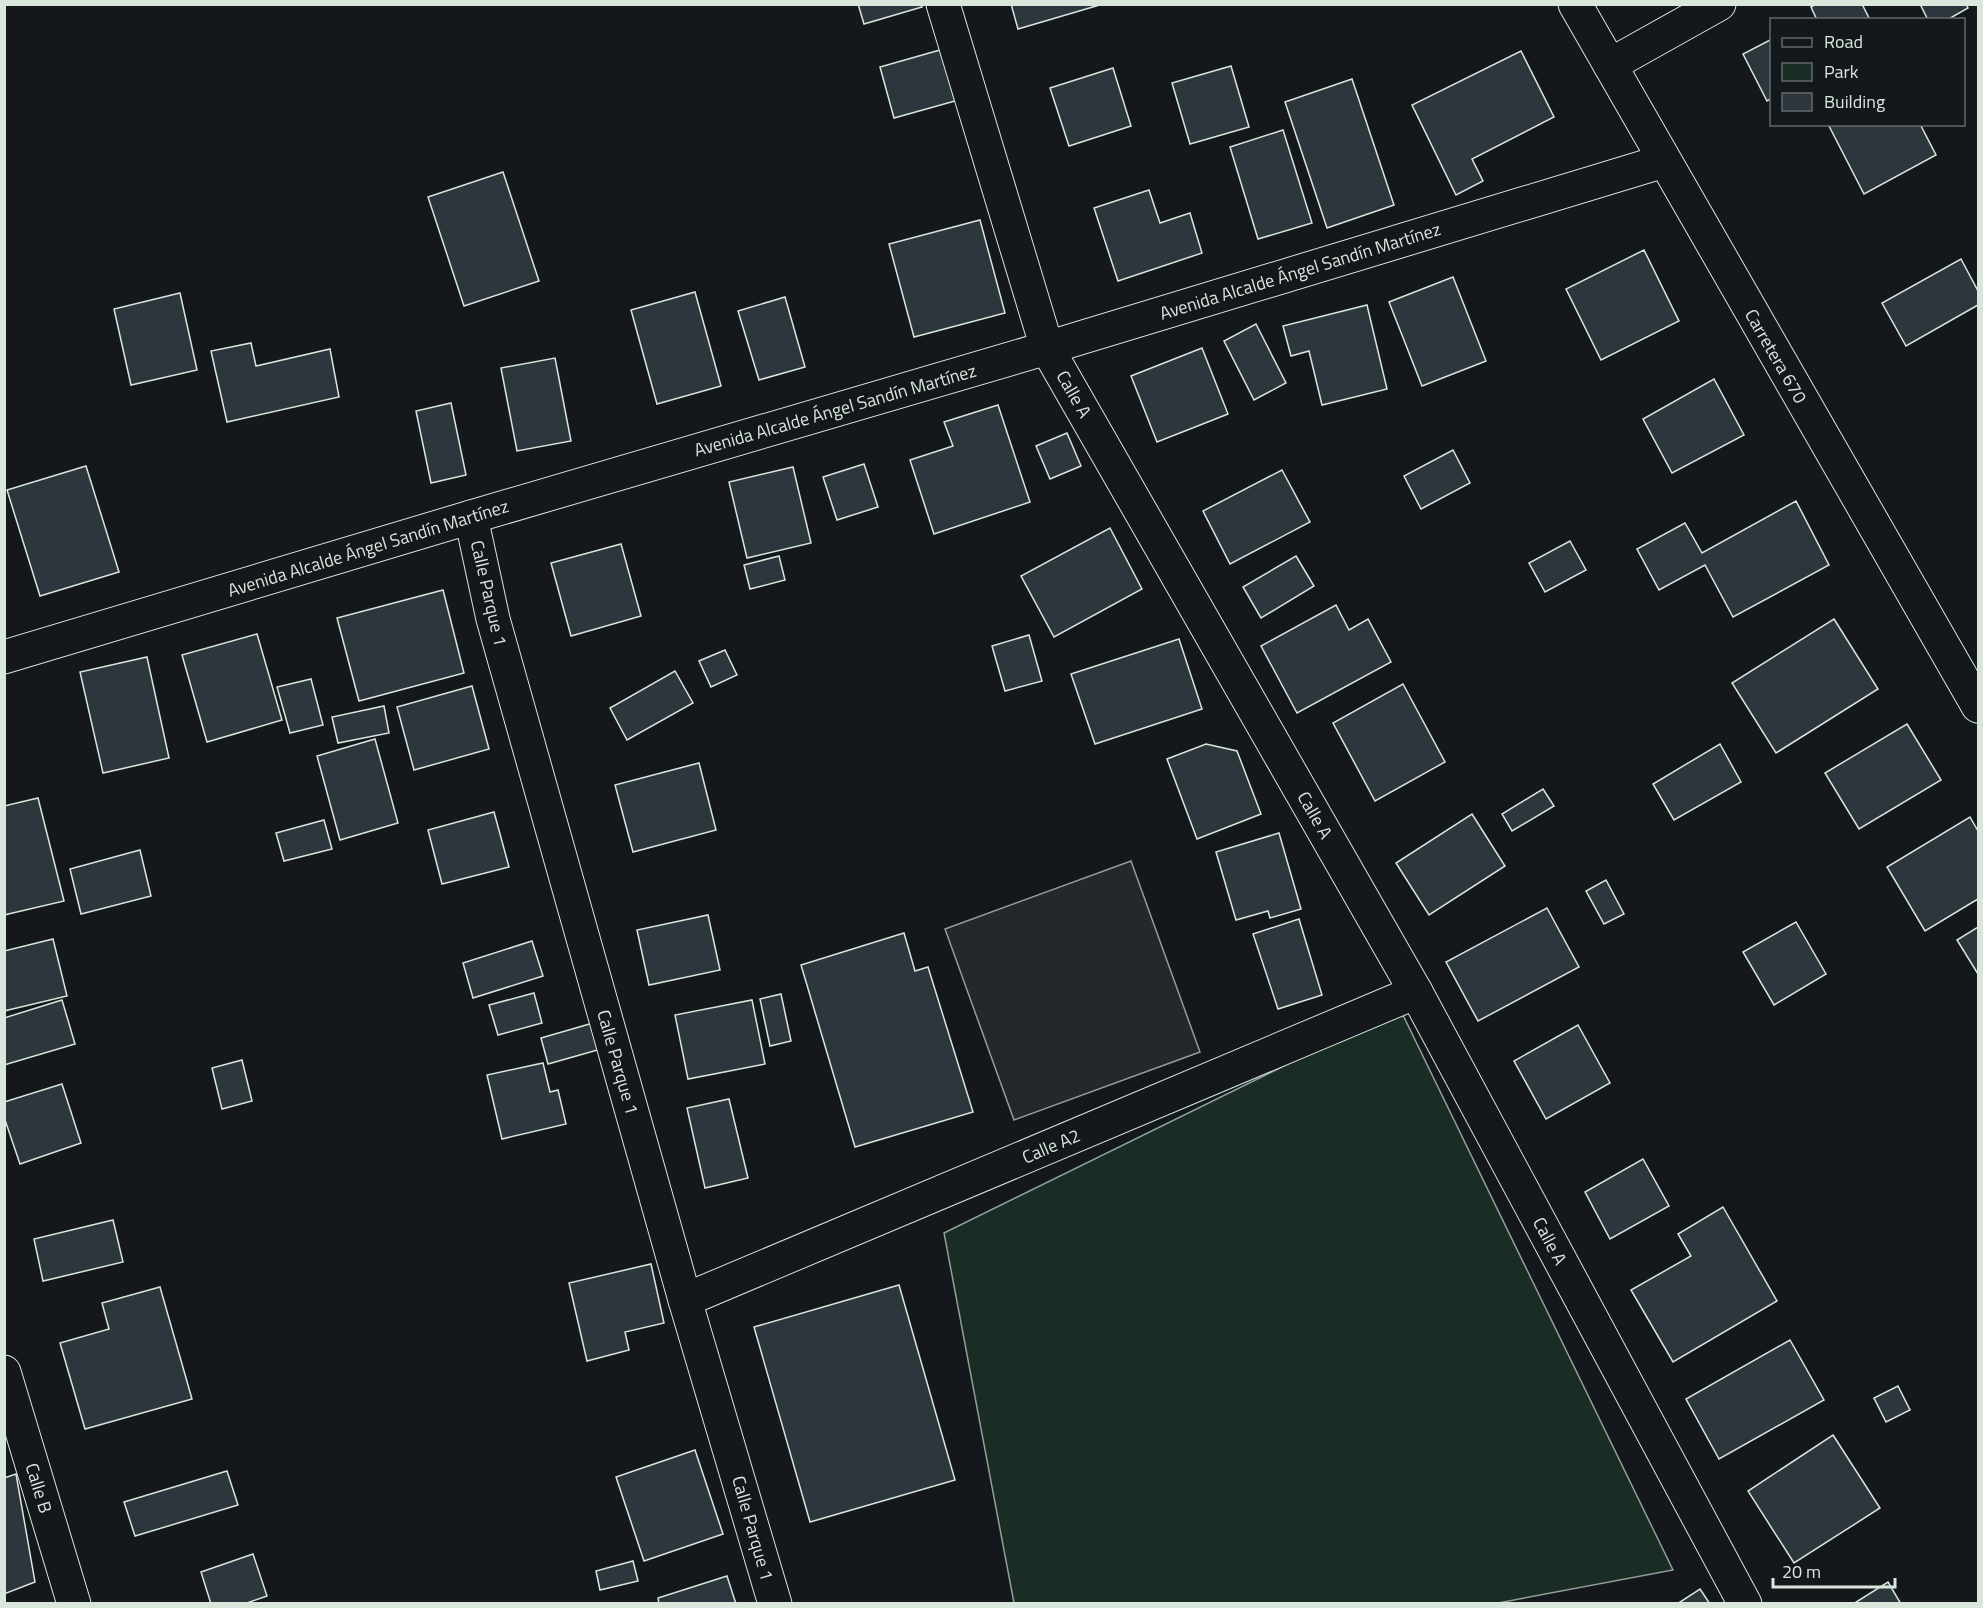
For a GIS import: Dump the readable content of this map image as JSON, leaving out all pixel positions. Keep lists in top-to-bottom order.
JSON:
{
  "streets": {
    "street": [
      "Avenida Alcalde Ángel Sandín Martínez",
      "Carretera 670",
      "Calle A",
      "Calle Parque 1",
      "Calle A2",
      "Calle B"
    ]
  },
  "crossings": [
    ["Avenida Alcalde Ángel Sandín Martínez", "Carretera 670"],
    ["Avenida Alcalde Ángel Sandín Martínez", "Calle A"],
    ["Avenida Alcalde Ángel Sandín Martínez", "Calle Parque 1"],
    ["Calle A", "Calle A2"],
    ["Calle Parque 1", "Calle A2"]
  ],
  "legend": ["Road", "Park", "Building"],
  "scale_bar": "20 m"
}
